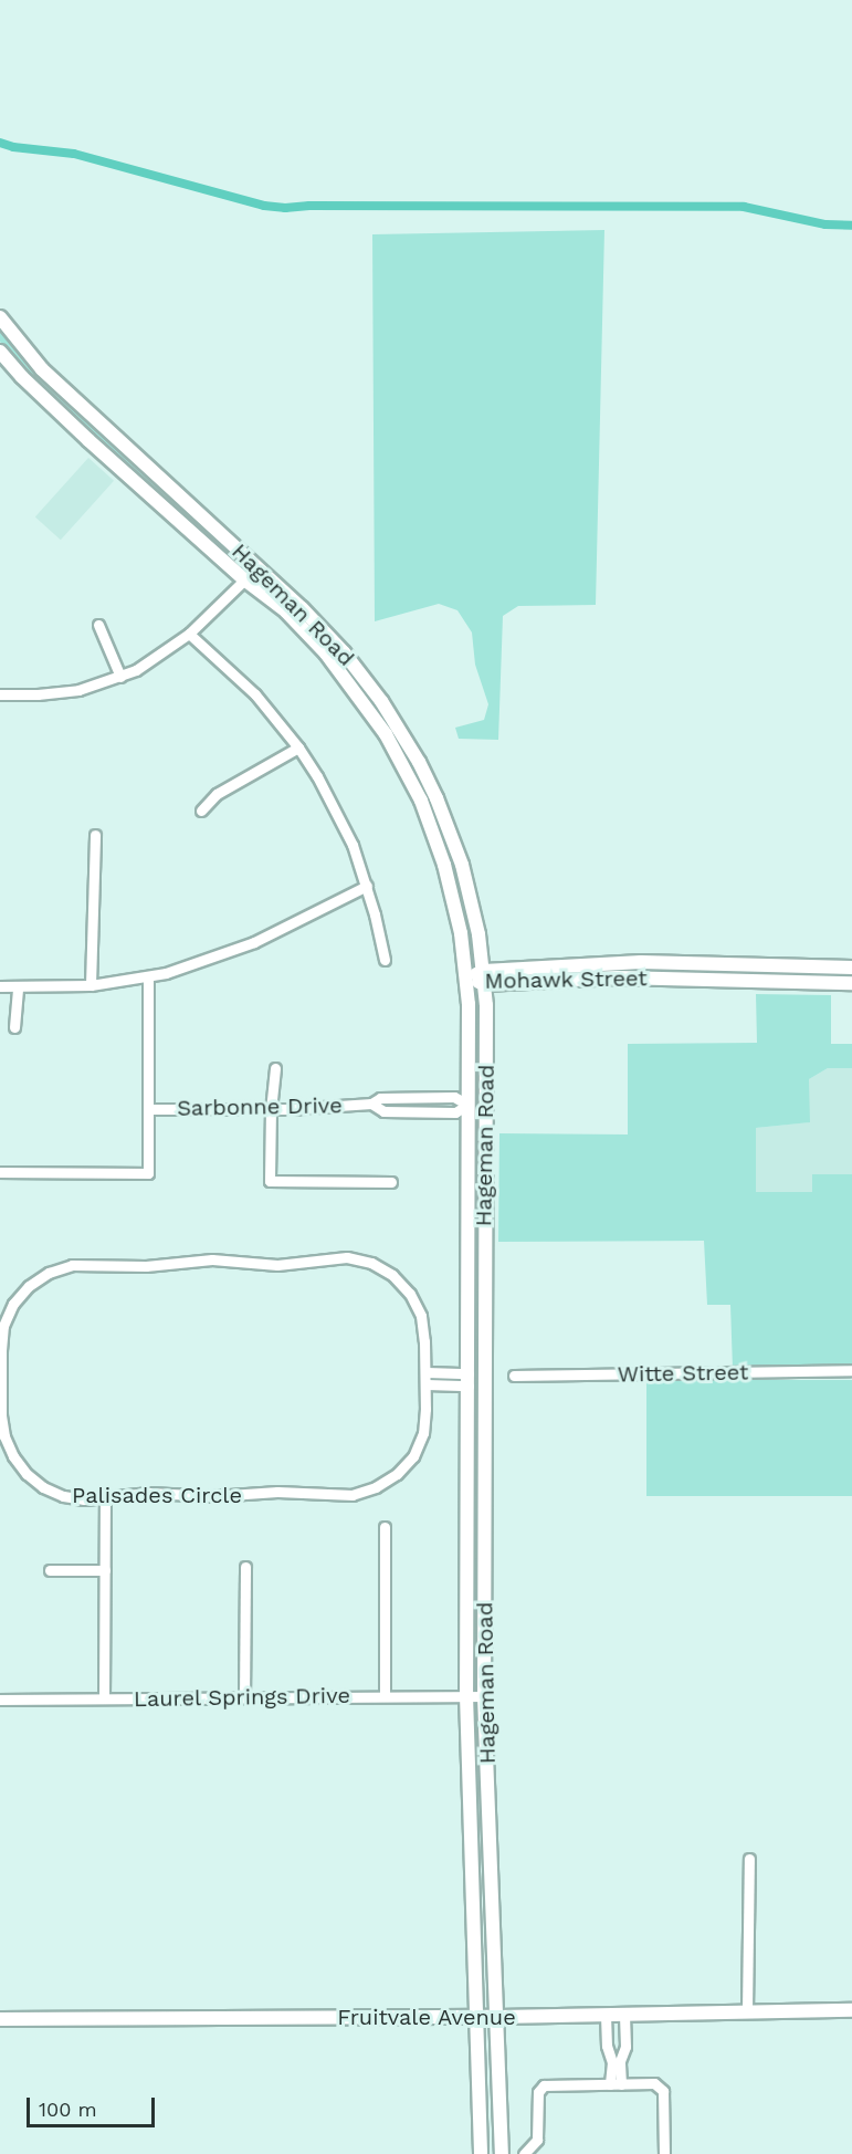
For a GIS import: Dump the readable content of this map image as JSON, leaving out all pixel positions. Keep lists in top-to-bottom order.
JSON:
{
  "streets": {
    "main road": ["Hageman Road", "Mohawk Street", "Fruitvale Avenue"],
    "street": [
      "Sarbonne Drive",
      "Witte Street",
      "Palisades Circle",
      "Laurel Springs Drive"
    ]
  },
  "crossings": [
    ["Hageman Road", "Mohawk Street"],
    ["Hageman Road", "Sarbonne Drive"],
    ["Hageman Road", "Laurel Springs Drive"],
    ["Hageman Road", "Fruitvale Avenue"]
  ],
  "scale_bar": "100 m"
}
